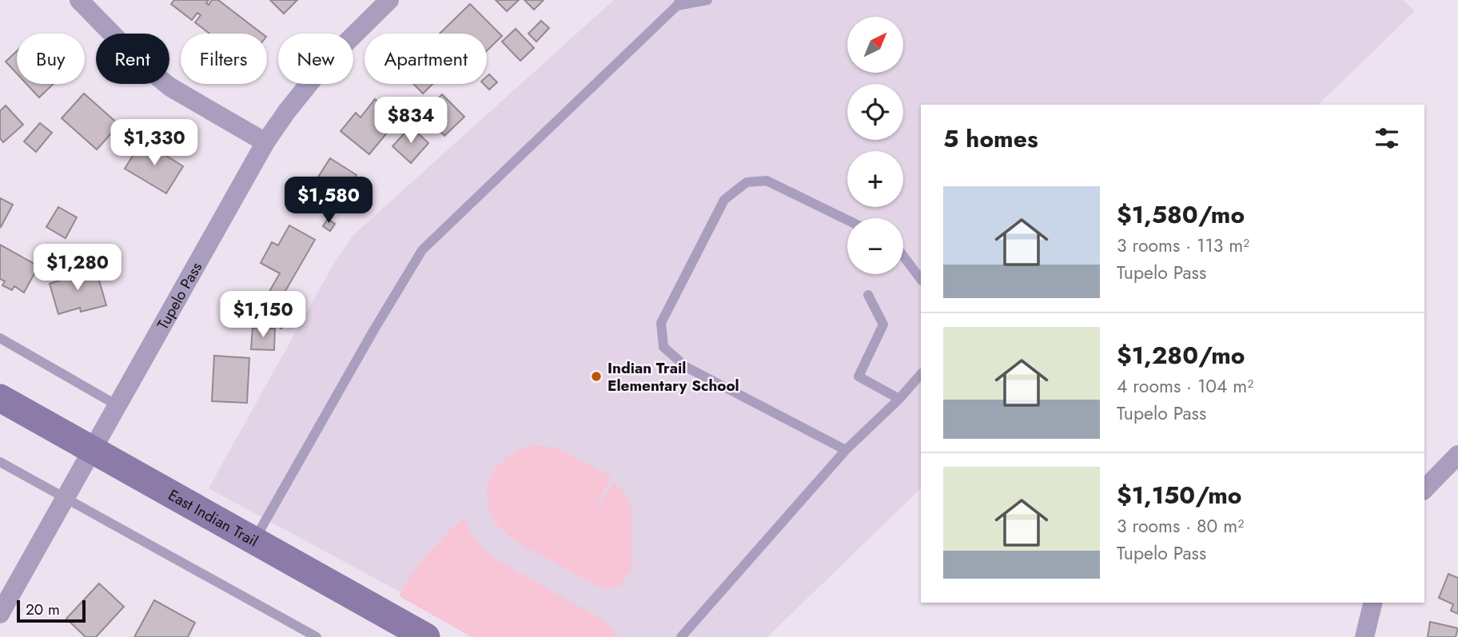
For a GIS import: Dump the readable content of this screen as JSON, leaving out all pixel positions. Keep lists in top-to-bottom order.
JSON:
{
  "streets": {
    "main road": ["East Indian Trail"],
    "street": ["Tupelo Pass"]
  },
  "crossings": [
    ["Tupelo Pass", "East Indian Trail"]
  ],
  "places": ["Indian Trail Elementary School"],
  "scale_bar": "20 m",
  "north": "top right",
  "page": {
    "map_buttons": ["+", "−"],
    "chip": [
      "Buy",
      "Rent",
      "Filters",
      "New",
      "Apartment"
    ],
    "price": [
      "$834",
      "$1,330",
      "$1,580",
      "$1,280",
      "$1,150"
    ],
    "heading": "5 homes",
    "list": [
      {
        "name": "$1,580/mo",
        "note": "3 rooms · 113 m² · Tupelo Pass"
      },
      {
        "name": "$1,280/mo",
        "note": "4 rooms · 104 m² · Tupelo Pass"
      },
      {
        "name": "$1,150/mo",
        "note": "3 rooms · 80 m² · Tupelo Pass"
      }
    ],
    "scale": "20 m"
  }
}
